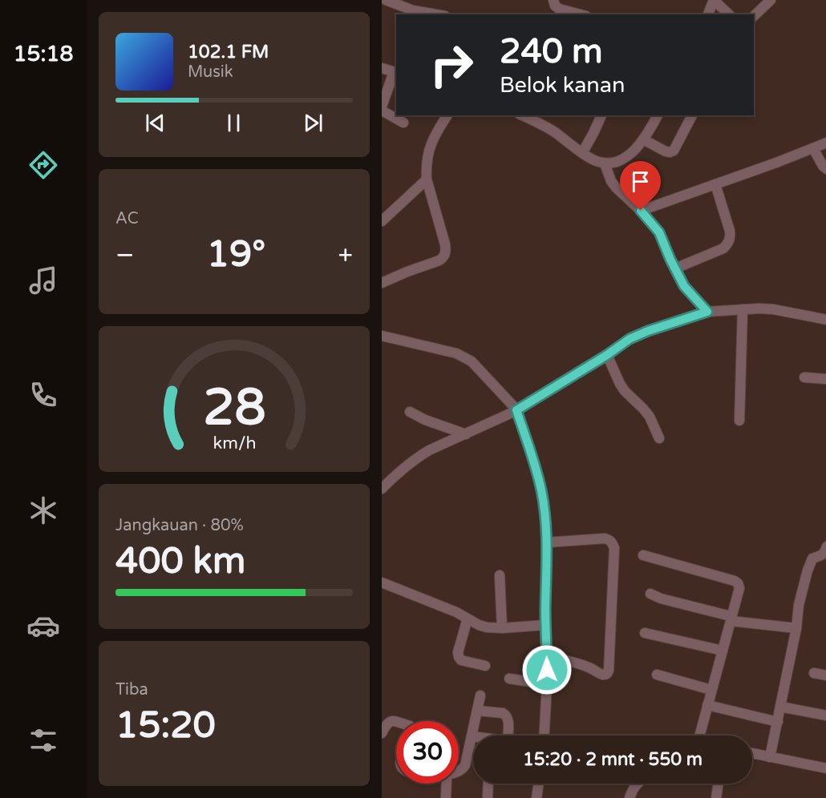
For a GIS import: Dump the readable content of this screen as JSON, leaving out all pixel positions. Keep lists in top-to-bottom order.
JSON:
{
  "page": {
    "tabs": "15:18",
    "turn": ["240 m", "Belok kanan"],
    "song": ["102.1 FM", "Musik"],
    "tile": [
      "AC",
      ["Jangkauan · 80%", "400 km"],
      ["Tiba", "15:20"]
    ],
    "heat": ["−", "19°", "+"],
    "limit": "30",
    "trip": "15:20 · 2 mnt · 550 m",
    "gauge": ["28", "km/h"]
  }
}
